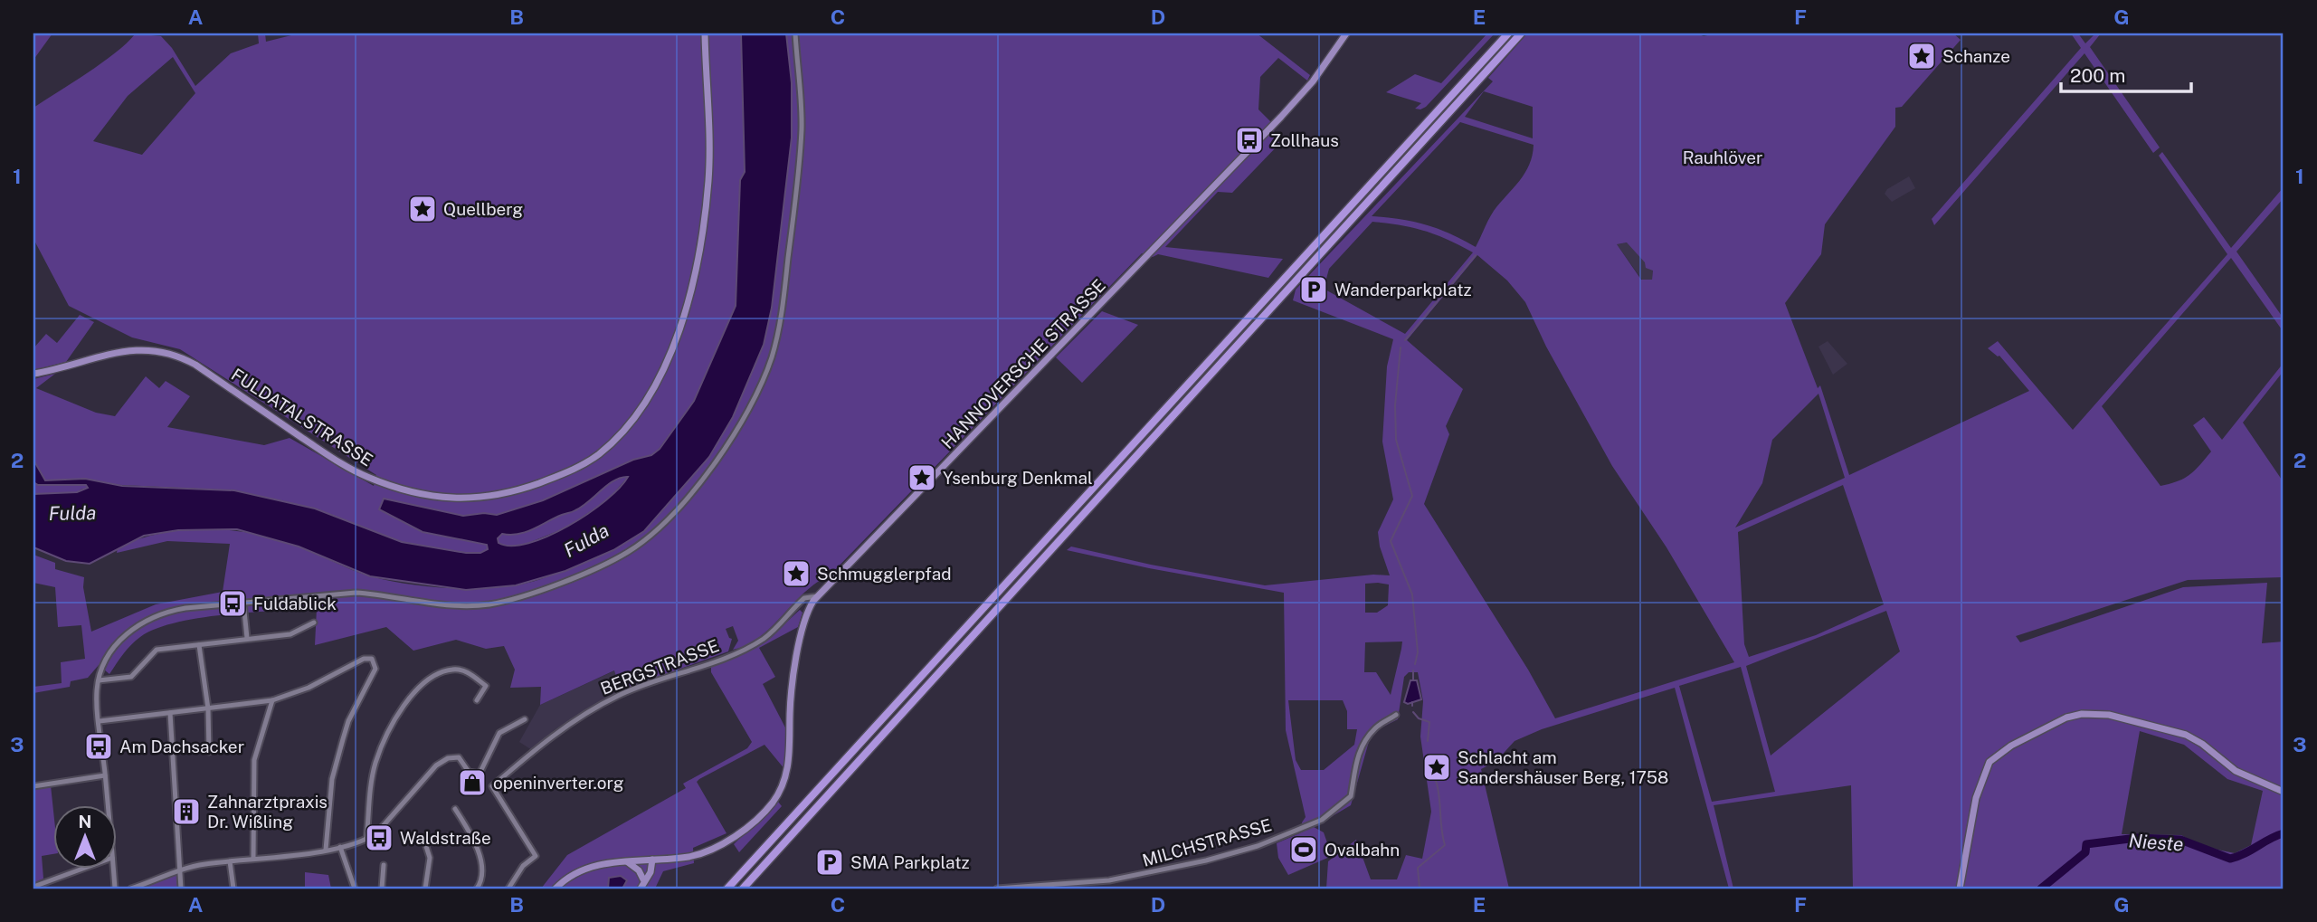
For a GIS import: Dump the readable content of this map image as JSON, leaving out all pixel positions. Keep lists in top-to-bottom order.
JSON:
{
  "streets": {
    "main road": ["HANNOVERSCHE STRASSE", "FULDATALSTRASSE"],
    "street": ["BERGSTRASSE", "MILCHSTRASSE"]
  },
  "crossings": [
    ["HANNOVERSCHE STRASSE", "BERGSTRASSE"]
  ],
  "water": ["Fulda", "Nieste"],
  "parks": ["Rauhlöver"],
  "places": {
    "place": [
      "Schanze",
      "Quellberg",
      "Ysenburg Denkmal",
      "Schmugglerpfad",
      "Schlacht am Sandershäuser Berg, 1758"
    ],
    "bus stop": [
      "Zollhaus",
      "Fuldablick",
      "Am Dachsacker",
      "Waldstraße"
    ],
    "parking": ["Wanderparkplatz", "SMA Parkplatz"],
    "shop": ["openinverter.org"],
    "building": ["Zahnarztpraxis Dr. Wißling"],
    "sports": ["Ovalbahn"]
  },
  "scale_bar": "200 m",
  "north": "top",
  "grid": {
    "columns": [
      "A",
      "B",
      "C",
      "D",
      "E",
      "F",
      "G"
    ],
    "rows": ["1", "2", "3"]
  }
}
